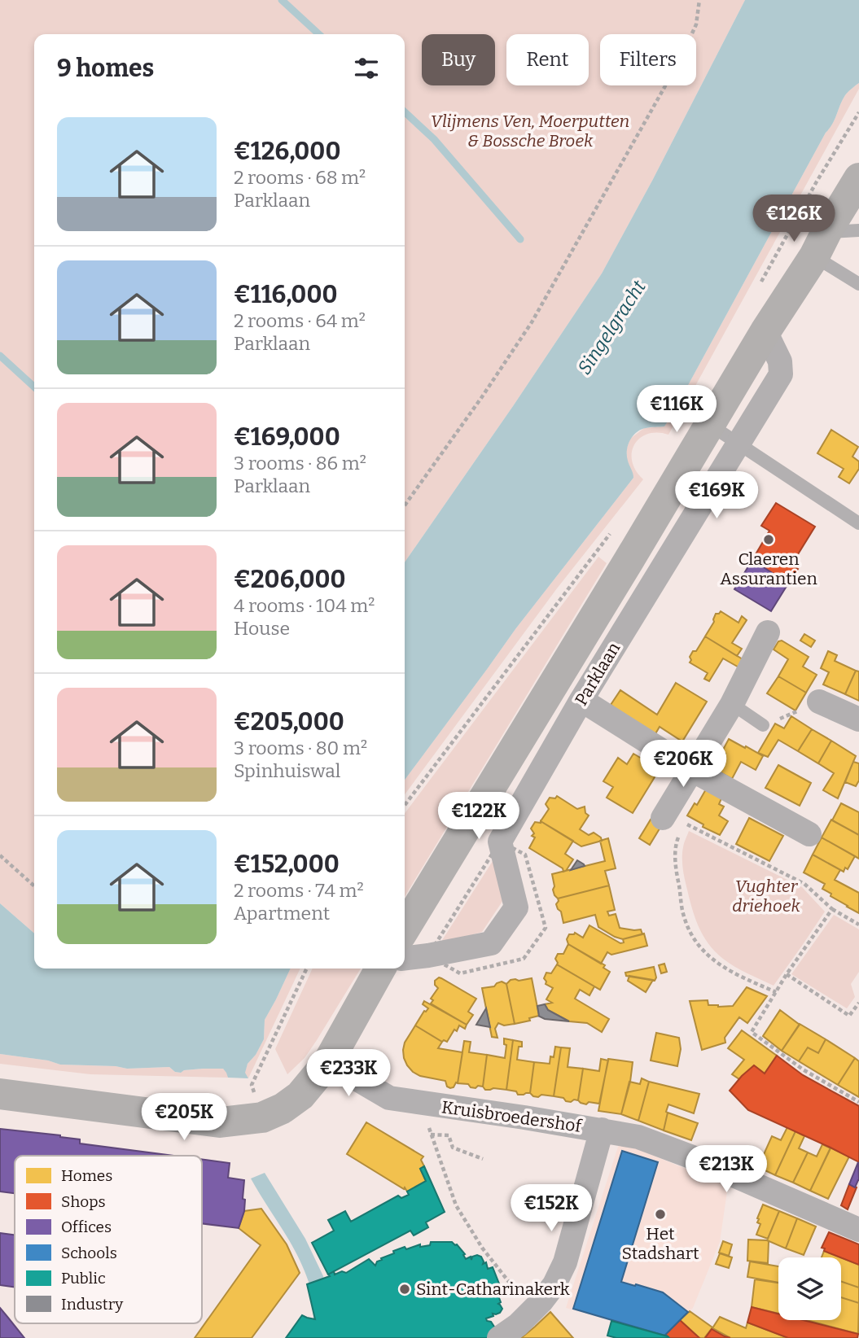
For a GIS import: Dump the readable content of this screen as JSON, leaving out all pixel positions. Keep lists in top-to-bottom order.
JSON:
{
  "streets": {
    "main road": ["Parklaan"],
    "street": ["Kruisbroedershof"]
  },
  "water": ["Singelgracht"],
  "parks": ["Vlijmens Ven, Moerputten & Bossche Broek", "Vughter driehoek"],
  "places": ["Claeren Assurantien", "Het Stadshart", "Sint-Catharinakerk"],
  "legend": [
    "Homes",
    "Shops",
    "Offices",
    "Schools",
    "Public",
    "Industry"
  ],
  "page": {
    "chip": ["Buy", "Rent", "Filters"],
    "heading": "9 homes",
    "list": [
      {
        "name": "€126,000",
        "note": "2 rooms · 68 m² · Parklaan"
      },
      {
        "name": "€116,000",
        "note": "2 rooms · 64 m² · Parklaan"
      },
      {
        "name": "€169,000",
        "note": "3 rooms · 86 m² · Parklaan"
      },
      {
        "name": "€206,000",
        "note": "4 rooms · 104 m² · House"
      },
      {
        "name": "€205,000",
        "note": "3 rooms · 80 m² · Spinhuiswal"
      },
      {
        "name": "€152,000",
        "note": "2 rooms · 74 m² · Apartment"
      }
    ],
    "price": [
      "€126K",
      "€116K",
      "€169K",
      "€206K",
      "€122K",
      "€233K",
      "€205K",
      "€213K",
      "€152K"
    ]
  }
}
